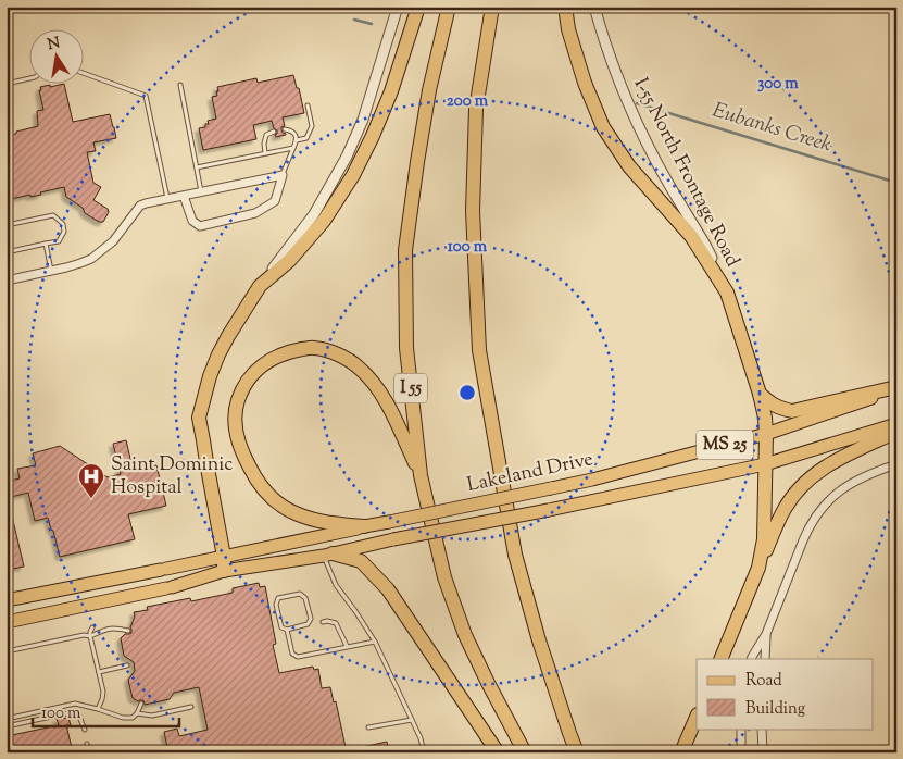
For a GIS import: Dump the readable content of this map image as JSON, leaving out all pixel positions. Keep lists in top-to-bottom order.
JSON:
{
  "streets": {
    "highway": ["I 55"],
    "main road": ["MS 25", "Lakeland Drive"],
    "street": ["I-55 North Frontage Road"]
  },
  "water": ["Eubanks Creek"],
  "places": {
    "hospital": ["Saint Dominic Hospital"]
  },
  "legend": ["Road", "Building"],
  "scale_bar": "100 m",
  "north": "top",
  "rings": ["300 m", "200 m", "100 m"]
}
